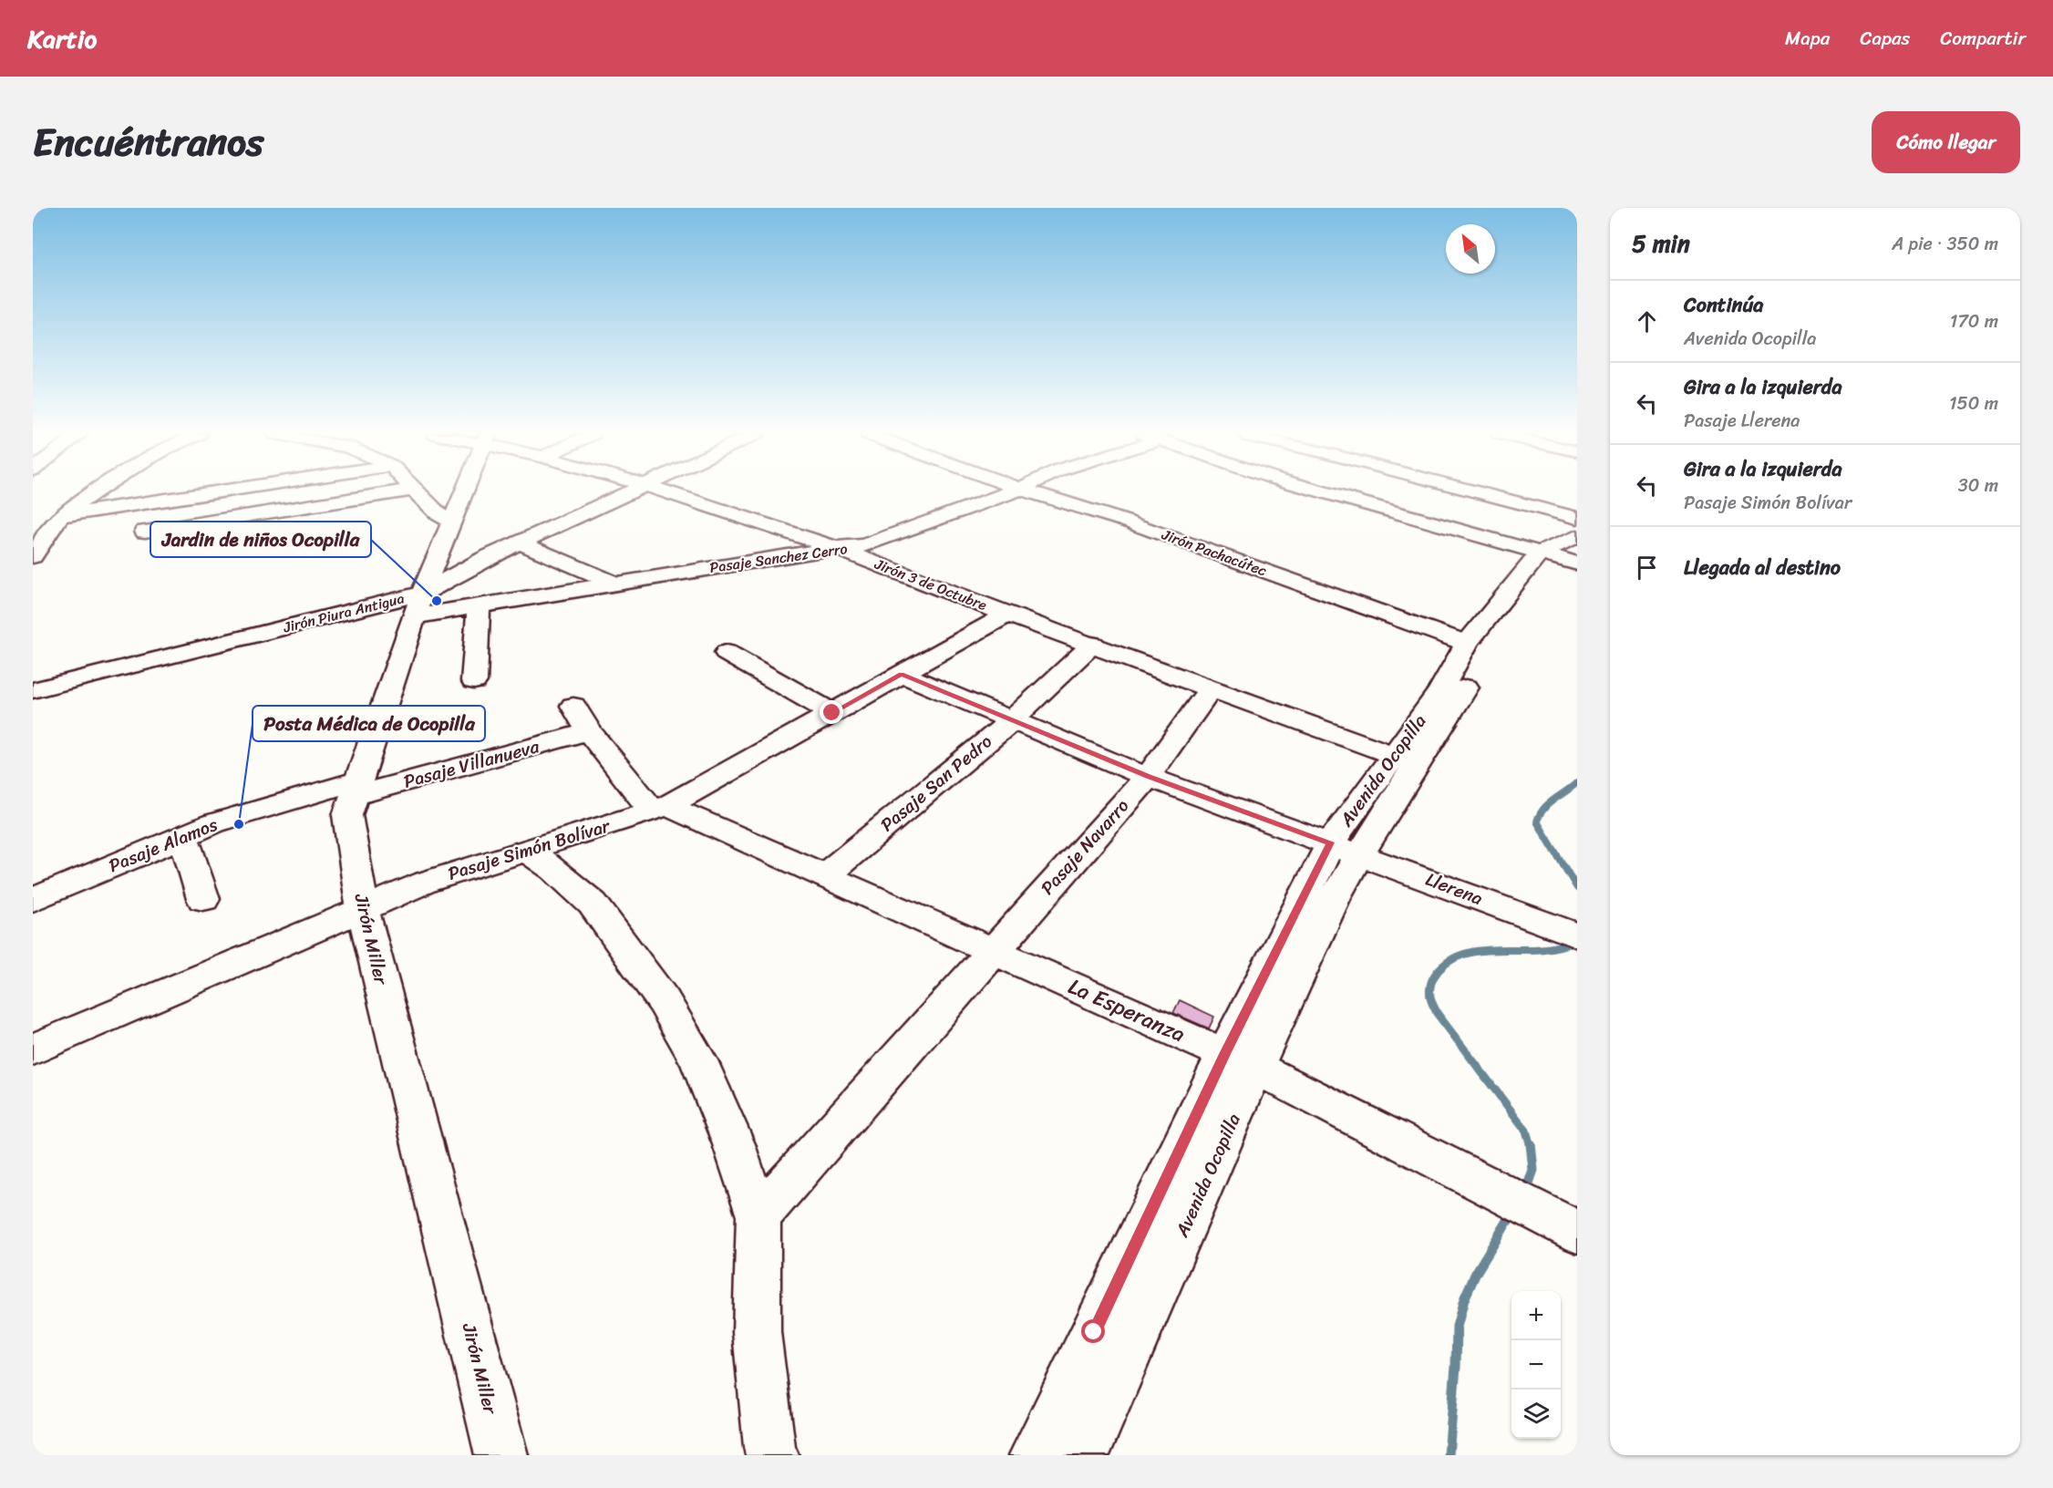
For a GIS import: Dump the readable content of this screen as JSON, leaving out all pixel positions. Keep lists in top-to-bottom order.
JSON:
{
  "streets": {
    "street": [
      "Jirón Pachacútec",
      "Pasaje Sanchez Cerro",
      "Jirón 3 de Octubre",
      "Jirón Piura Antigua",
      "Pasaje Villanueva",
      "Avenida Ocopilla",
      "Pasaje San Pedro",
      "Pasaje Alamos",
      "Pasaje Navarro",
      "Pasaje Simón Bolívar",
      "Llerena",
      "Jirón Miller",
      "La Esperanza"
    ]
  },
  "crossings": [
    ["Jirón Pachacútec", "Avenida Ocopilla"],
    ["Pasaje Sanchez Cerro", "Jirón 3 de Octubre"],
    ["Pasaje Sanchez Cerro", "Jirón Piura Antigua"],
    ["Pasaje Sanchez Cerro", "Jirón Miller"],
    ["Jirón 3 de Octubre", "Avenida Ocopilla"],
    ["Jirón 3 de Octubre", "Pasaje San Pedro"],
    ["Jirón 3 de Octubre", "Pasaje Navarro"],
    ["Jirón 3 de Octubre", "Pasaje Simón Bolívar"],
    ["Jirón Piura Antigua", "Jirón Miller"],
    ["Pasaje Villanueva", "Pasaje Alamos"],
    ["Pasaje Villanueva", "Jirón Miller"],
    ["Avenida Ocopilla", "Llerena"],
    ["Avenida Ocopilla", "La Esperanza"],
    ["Pasaje San Pedro", "Llerena"],
    ["Pasaje San Pedro", "La Esperanza"],
    ["Pasaje Alamos", "Jirón Miller"],
    ["Pasaje Navarro", "Llerena"],
    ["Pasaje Navarro", "La Esperanza"],
    ["Pasaje Simón Bolívar", "Llerena"],
    ["Pasaje Simón Bolívar", "Jirón Miller"],
    ["Pasaje Simón Bolívar", "La Esperanza"]
  ],
  "places": ["Jardin de niños Ocopilla", "Posta Médica de Ocopilla"],
  "north": "top left",
  "page": {
    "header": "Kartio",
    "nav": ["Mapa", "Capas", "Compartir"],
    "title": "Encuéntranos",
    "buttons": "Cómo llegar",
    "heading": ["5 min", "A pie · 350 m"],
    "list": [
      ["Continúa", "Avenida Ocopilla", "170 m"],
      ["Gira a la izquierda", "Pasaje Llerena", "150 m"],
      ["Gira a la izquierda", "Pasaje Simón Bolívar", "30 m"],
      "Llegada al destino"
    ],
    "map_buttons": ["+", "−"]
  }
}
